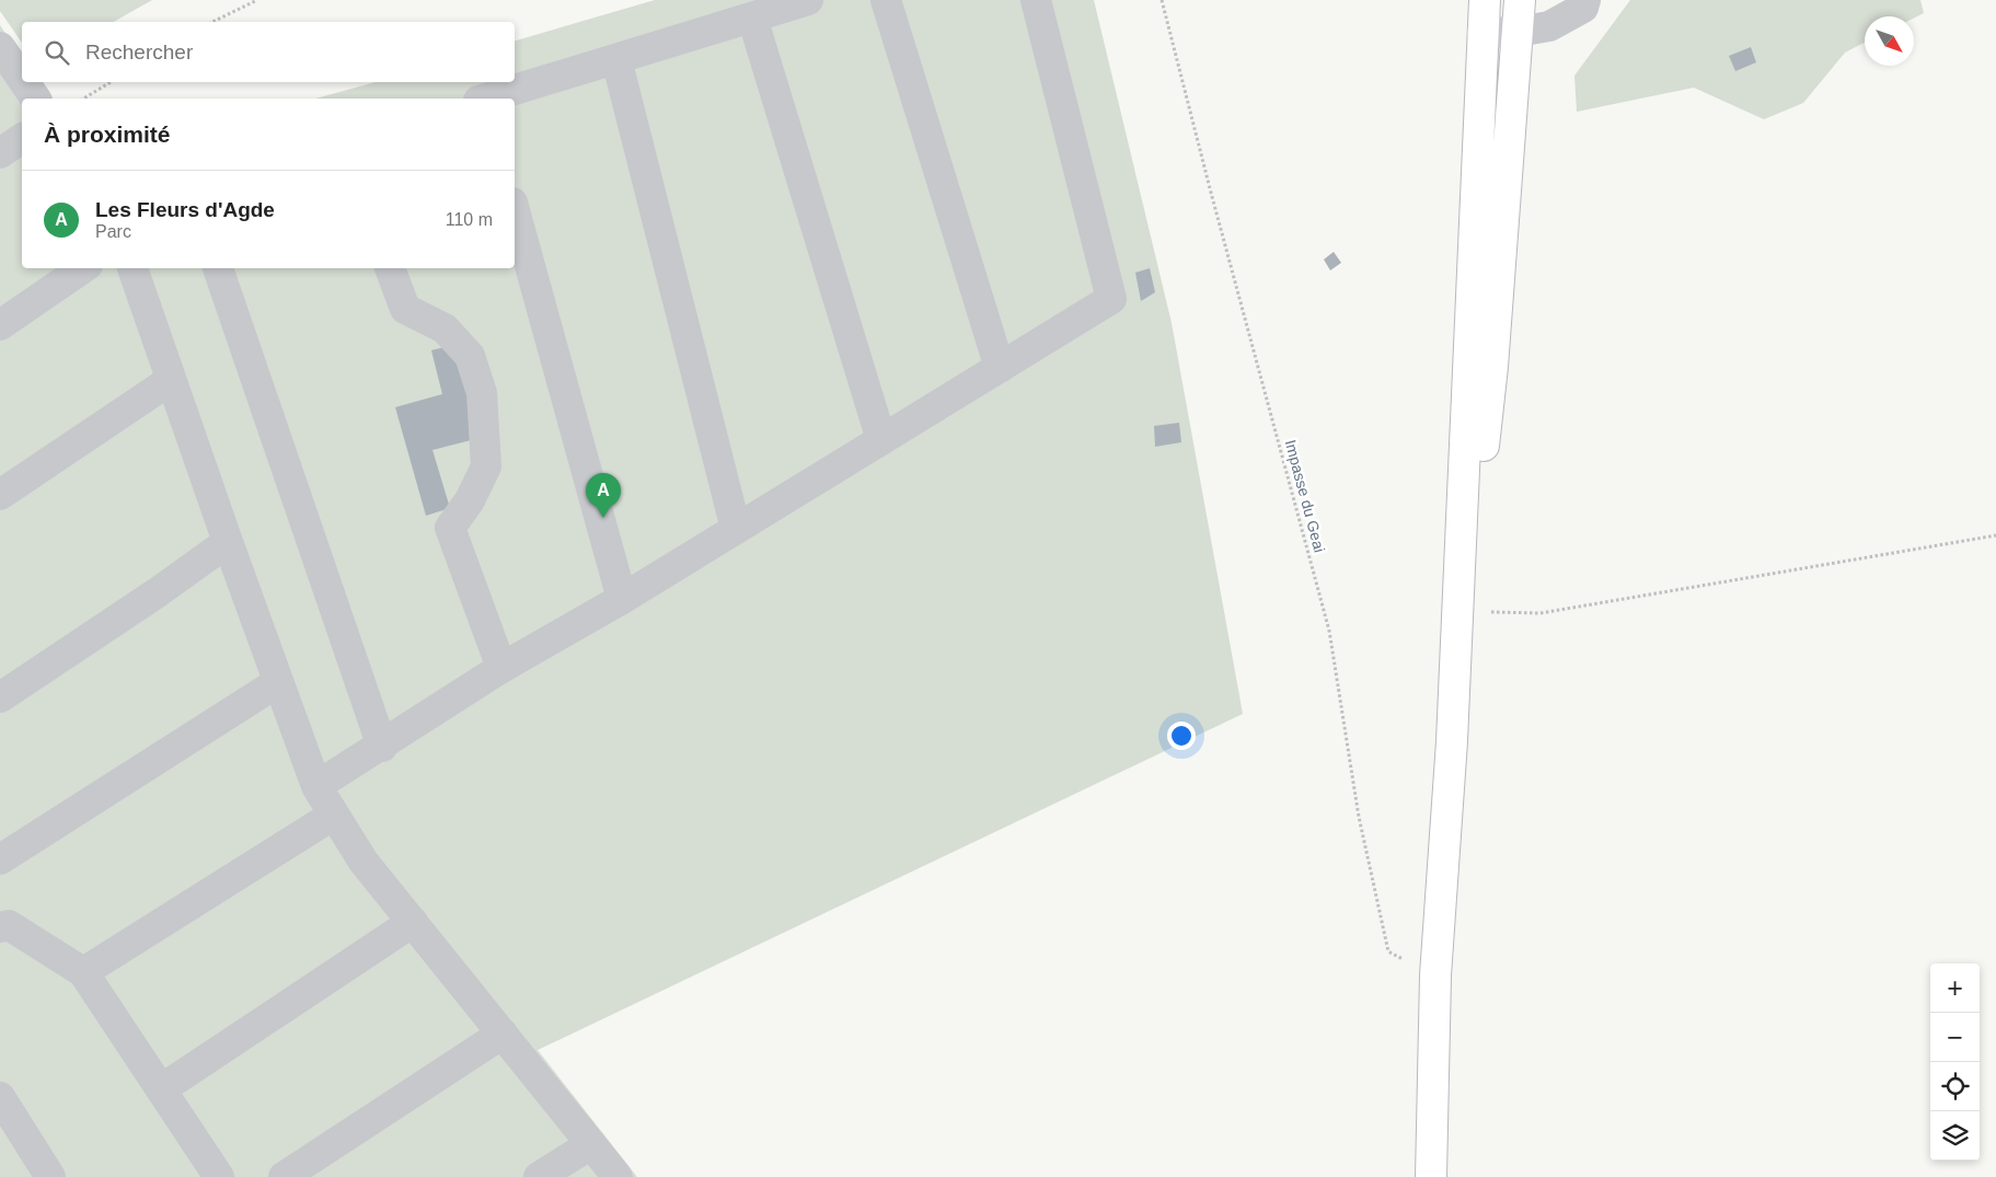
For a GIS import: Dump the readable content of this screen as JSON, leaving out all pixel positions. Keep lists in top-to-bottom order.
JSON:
{
  "streets": {
    "path": ["Impasse du Geai"]
  },
  "north": "bottom right",
  "page": {
    "search": "Rechercher",
    "heading": "À proximité",
    "list": [
      {
        "mark": "A",
        "name": "Les Fleurs d'Agde",
        "note": "Parc",
        "value": "110 m"
      }
    ],
    "pins": "A",
    "map_buttons": ["+", "−"]
  }
}
